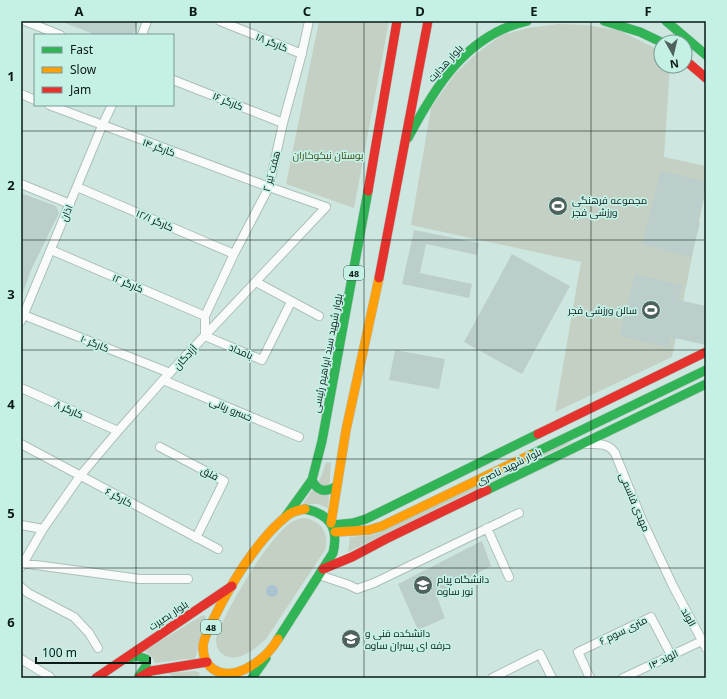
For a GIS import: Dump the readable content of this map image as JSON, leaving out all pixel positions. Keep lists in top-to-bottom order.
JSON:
{
  "streets": {
    "main road": [
      "بلوار هدایت",
      "48",
      "بلوار شهید سید ابراهیم رئیسی",
      "بلوار شهید ناصری",
      "بلوار بصیرت"
    ],
    "street": [
      "کارگر ۱۸",
      "کارگر ۱۶",
      "کارگر ۱۴",
      "هفت تیر ۲",
      "اذان",
      "کارگر ۱۲/۱",
      "کارگر ۱۲",
      "کارگر ۱۰",
      "بامداد",
      "آزادگان",
      "کارگر ۸",
      "خسرو ربانی",
      "فلق",
      "کارگر ۶",
      "مهدی قاسمی",
      "الوند",
      "۶ متری سوم",
      "الوند ۱۴"
    ]
  },
  "crossings": [
    ["کارگر ۱۸", "هفت تیر ۲"],
    ["بلوار هدایت", "48"],
    ["کارگر ۱۶", "هفت تیر ۲"],
    ["کارگر ۱۴", "هفت تیر ۲"],
    ["کارگر ۱۴", "اذان"],
    ["کارگر ۱۴", "آزادگان"],
    ["هفت تیر ۲", "کارگر ۱۲/۱"],
    ["هفت تیر ۲", "کارگر ۱۲"],
    ["هفت تیر ۲", "بامداد"],
    ["هفت تیر ۲", "آزادگان"],
    ["اذان", "کارگر ۱۲/۱"],
    ["اذان", "کارگر ۱۲"],
    ["اذان", "کارگر ۱۰"],
    ["48", "بلوار شهید سید ابراهیم رئیسی"],
    ["48", "بلوار شهید ناصری"],
    ["48", "بلوار بصیرت"],
    ["کارگر ۱۰", "آزادگان"],
    ["بامداد", "آزادگان"],
    ["آزادگان", "کارگر ۸"],
    ["آزادگان", "خسرو ربانی"],
    ["آزادگان", "کارگر ۶"],
    ["بلوار شهید ناصری", "مهدی قاسمی"],
    ["فلق", "کارگر ۶"],
    ["مهدی قاسمی", "الوند"],
    ["الوند", "الوند ۱۴"],
    ["۶ متری سوم", "الوند ۱۴"]
  ],
  "parks": ["بوستان نیکوکاران"],
  "places": {
    "sports": ["مجموعه فرهنگی ورزشی فجر", "سالن ورزشی فجر"],
    "school or university": ["دانشگاه پیام نور ساوه", "دانشکده فنی و حرفه ای پسران ساوه"]
  },
  "legend": ["Fast", "Slow", "Jam"],
  "scale_bar": "100 m",
  "north": "bottom",
  "grid": {
    "columns": [
      "A",
      "B",
      "C",
      "D",
      "E",
      "F"
    ],
    "rows": [
      "1",
      "2",
      "3",
      "4",
      "5",
      "6"
    ]
  }
}
